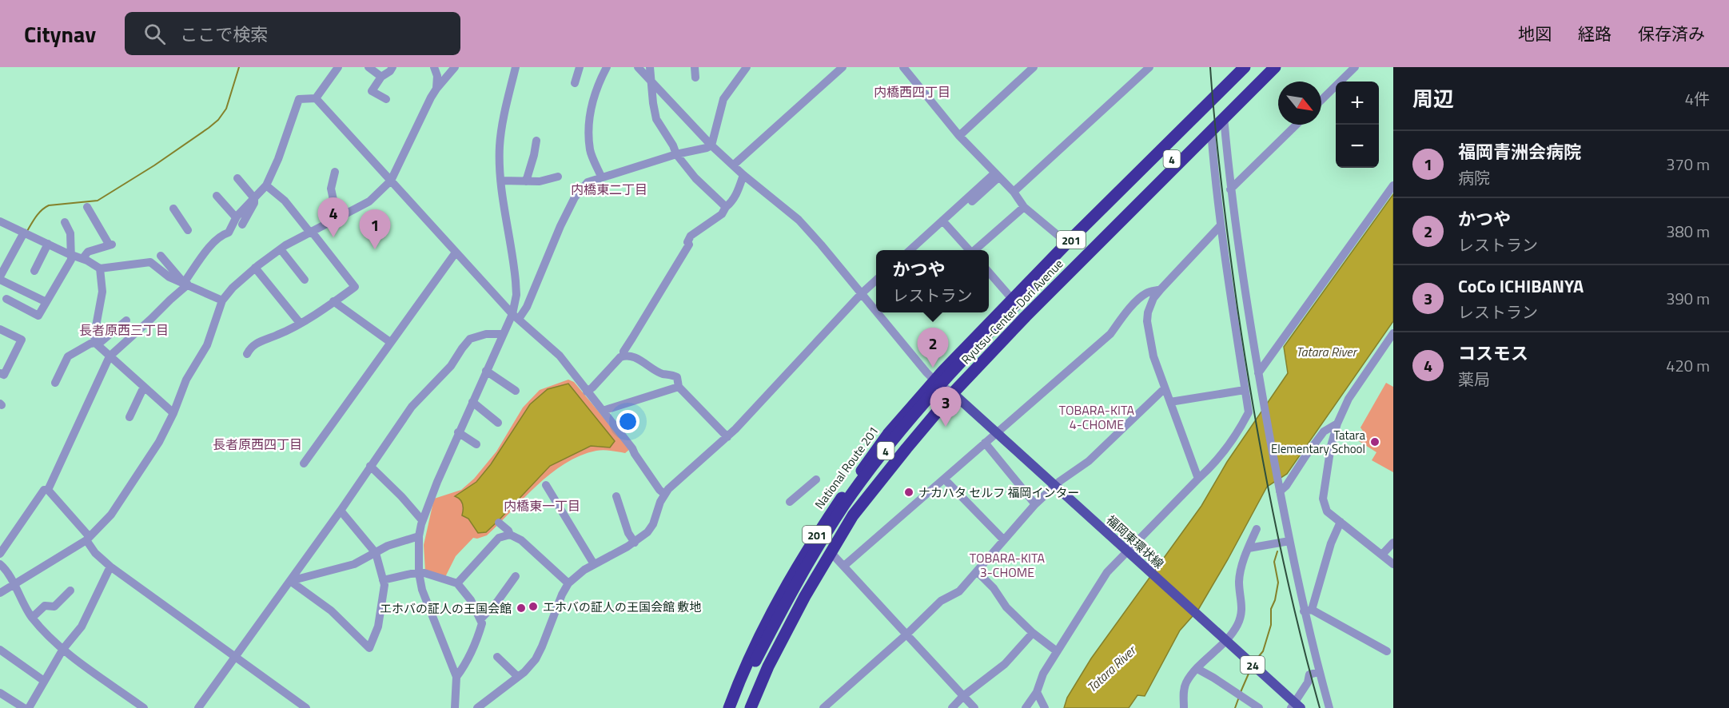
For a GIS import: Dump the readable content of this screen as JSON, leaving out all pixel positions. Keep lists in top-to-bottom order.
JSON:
{
  "streets": {
    "highway": [
      "4",
      "201",
      "Ryutsu-Center-Dori Avenue",
      "National Route 201"
    ],
    "main road": ["福岡東環状線", "24"]
  },
  "crossings": [
    ["201", "Ryutsu-Center-Dori Avenue"],
    ["201", "福岡東環状線"],
    ["Ryutsu-Center-Dori Avenue", "National Route 201"],
    ["Ryutsu-Center-Dori Avenue", "福岡東環状線"]
  ],
  "districts": [
    "内橋西四丁目",
    "内橋東二丁目",
    "長者原西三丁目",
    "TOBARA-KITA 4-CHOME",
    "長者原西四丁目",
    "内橋東一丁目",
    "TOBARA-KITA 3-CHOME"
  ],
  "water": ["Tatara River"],
  "places": [
    "Tatara Elementary School",
    "ナカハタ セルフ 福岡インター",
    "エホバの証人の王国会館 敷地",
    "エホバの証人の王国会館"
  ],
  "north": "bottom right",
  "page": {
    "header": "Citynav",
    "search": "ここで検索",
    "nav": ["地図", "経路", "保存済み"],
    "heading": ["周辺", "4件"],
    "map_buttons": ["+", "−"],
    "list": [
      {
        "mark": "1",
        "name": "福岡青洲会病院",
        "note": "病院",
        "value": "370 m"
      },
      {
        "mark": "2",
        "name": "かつや",
        "note": "レストラン",
        "value": "380 m"
      },
      {
        "mark": "3",
        "name": "CoCo ICHIBANYA",
        "note": "レストラン",
        "value": "390 m"
      },
      {
        "mark": "4",
        "name": "コスモス",
        "note": "薬局",
        "value": "420 m"
      }
    ],
    "pins": [
      "4",
      "1",
      "2",
      "3"
    ],
    "popup": ["かつや", "レストラン"]
  }
}
